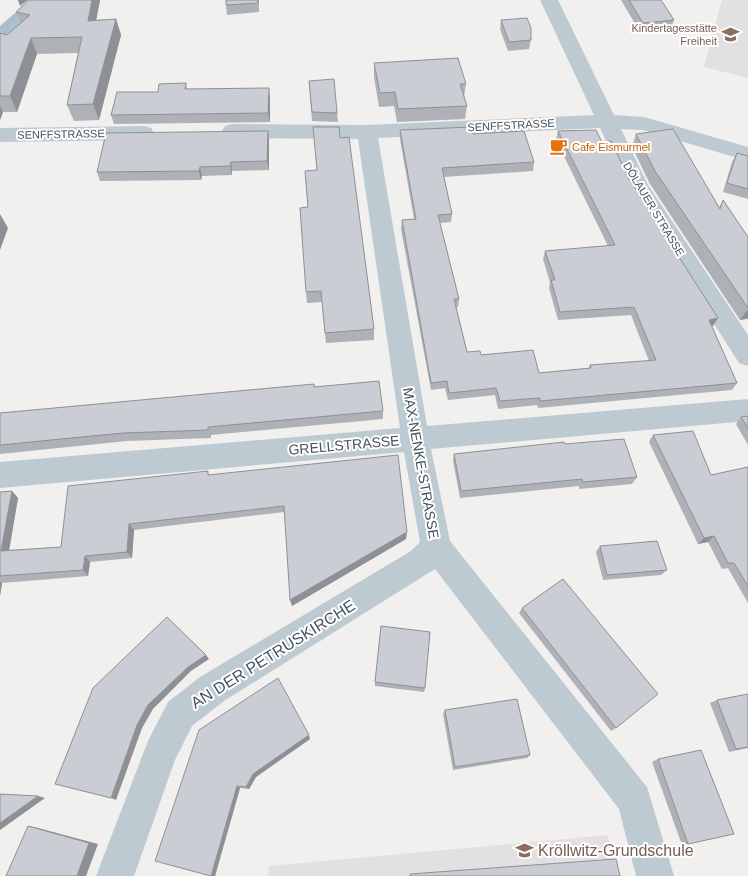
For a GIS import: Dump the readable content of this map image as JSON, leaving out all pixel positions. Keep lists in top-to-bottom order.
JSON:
{
  "streets": {
    "street": [
      "SENFFSTRASSE",
      "DÖLAUER STRASSE",
      "GRELLSTRASSE",
      "MAX-NENKE-STRASSE",
      "AN DER PETRUSKIRCHE"
    ]
  },
  "crossings": [
    ["SENFFSTRASSE", "DÖLAUER STRASSE"],
    ["SENFFSTRASSE", "MAX-NENKE-STRASSE"],
    ["GRELLSTRASSE", "MAX-NENKE-STRASSE"],
    ["MAX-NENKE-STRASSE", "AN DER PETRUSKIRCHE"]
  ],
  "places": {
    "school or university": ["Kindertagesstätte Freiheit", "Kröllwitz-Grundschule"],
    "cafe": ["Cafe Eismurmel"]
  }
}
